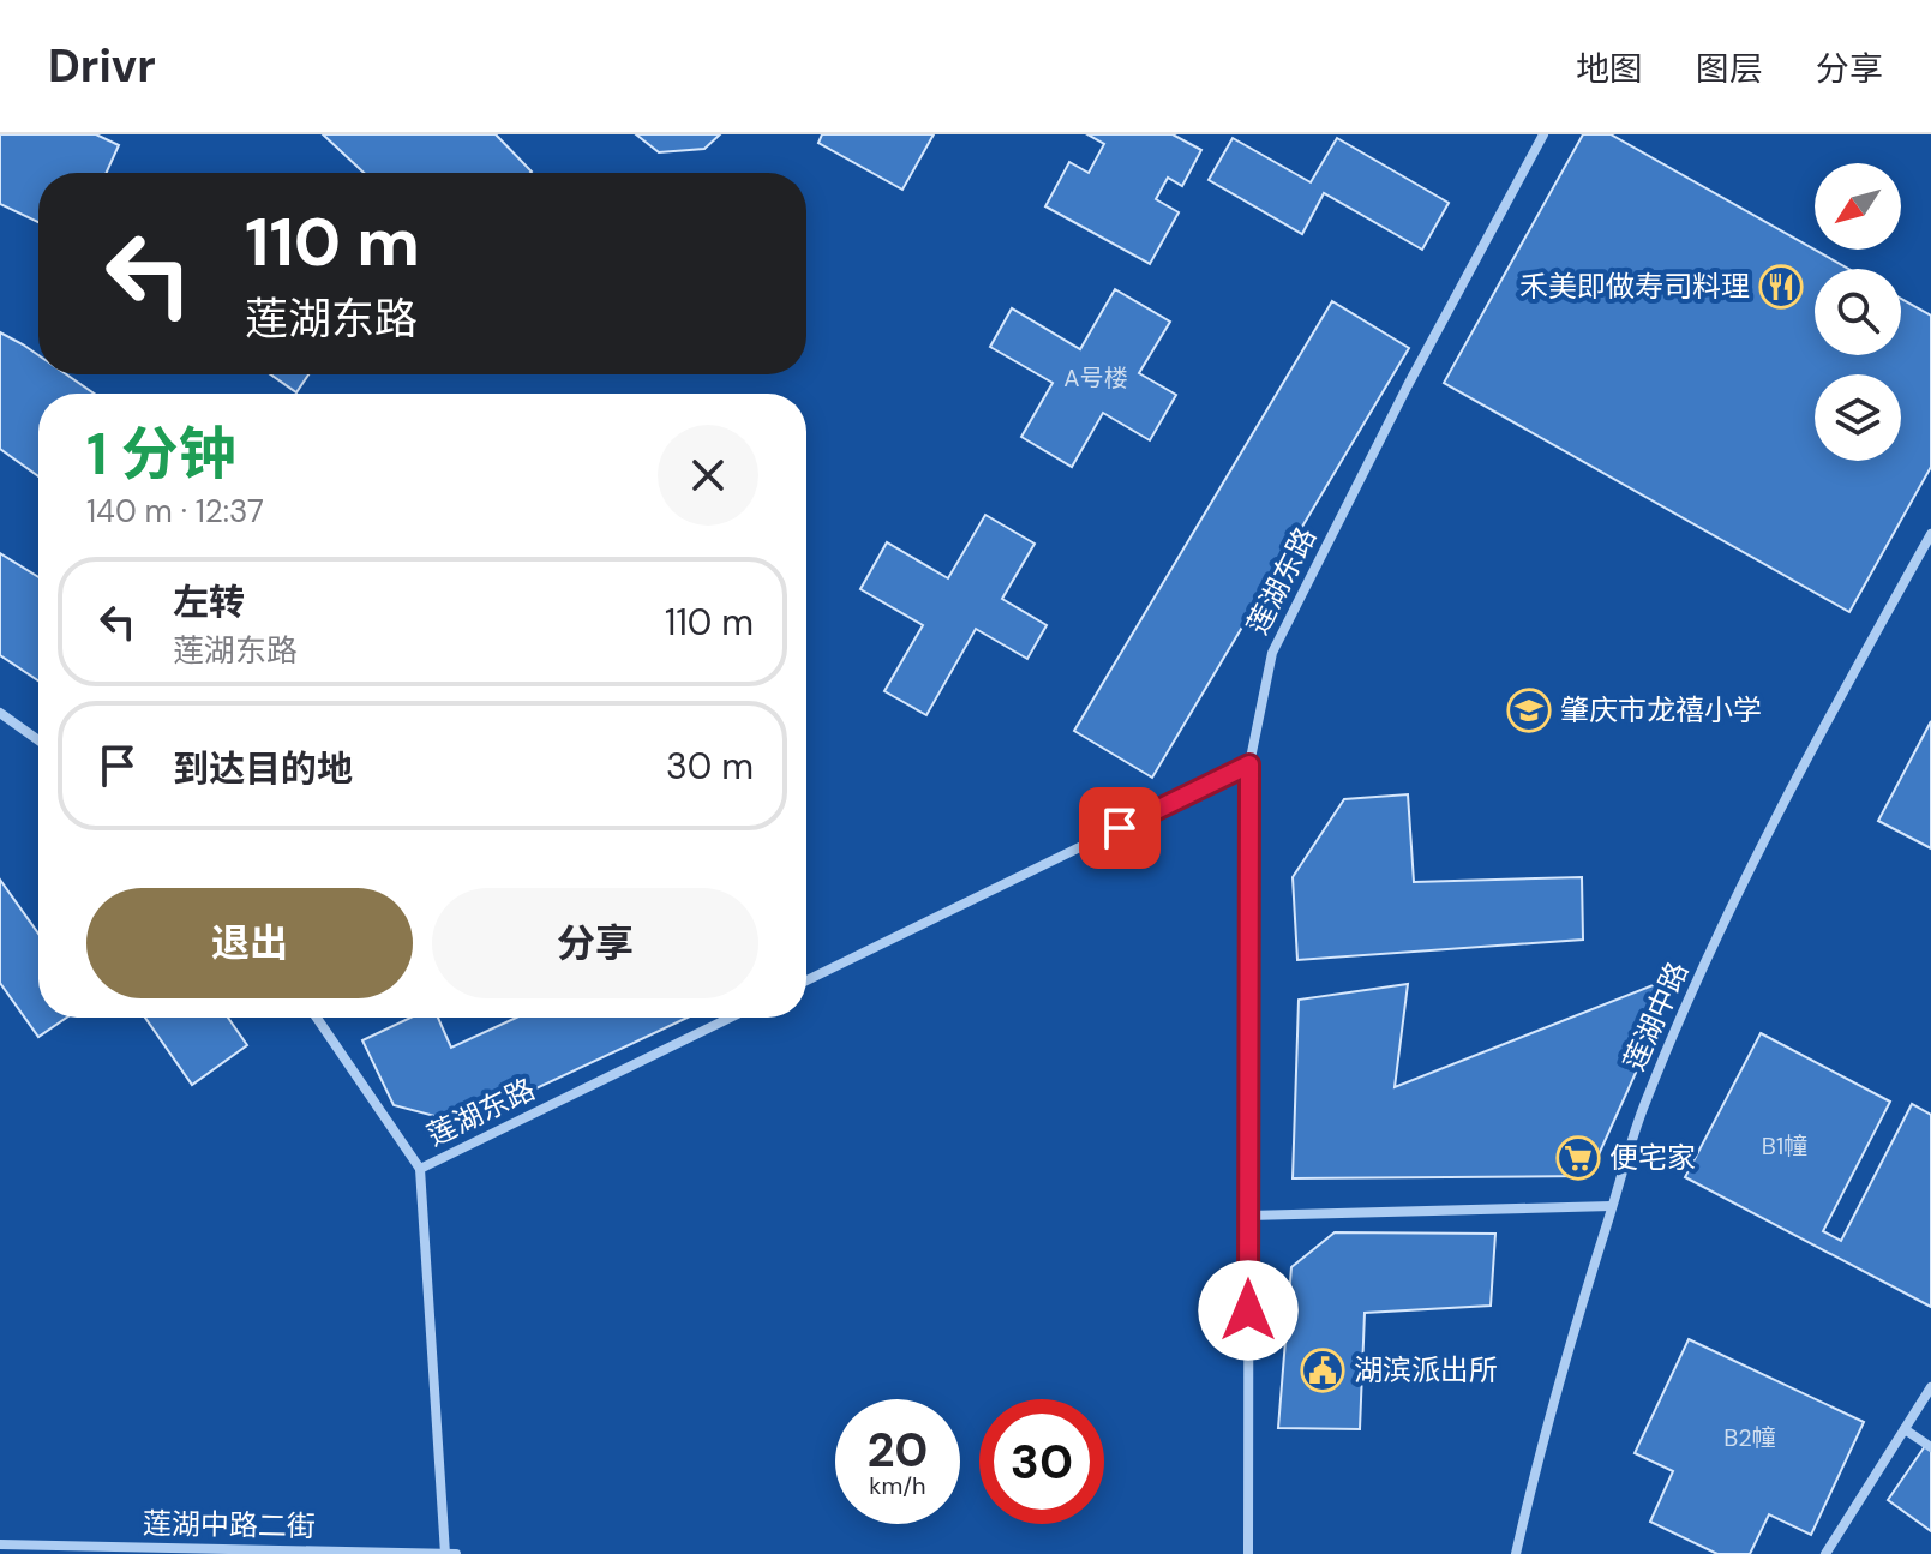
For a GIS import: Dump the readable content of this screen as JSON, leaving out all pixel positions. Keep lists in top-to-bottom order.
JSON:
{
  "streets": {
    "street": ["莲湖东路", "莲湖中路", "莲湖中路二街"]
  },
  "crossings": [
    ["莲湖东路", "莲湖中路二街"]
  ],
  "places": {
    "restaurant": ["禾美即做寿司料理"],
    "school or university": ["肇庆市龙禧小学"],
    "supermarket": ["便宅家"],
    "public building": ["湖滨派出所"]
  },
  "house_numbers": ["A号楼", "B1幢", "B2幢"],
  "north": "bottom left",
  "page": {
    "header": "Drivr",
    "nav": ["地图", "图层", "分享"],
    "turn": ["110 m", "莲湖东路"],
    "heading": ["1 分钟", "140 m · 12:37"],
    "list": [
      {
        "name": "左转",
        "note": "莲湖东路",
        "value": "110 m"
      },
      {
        "name": "到达目的地",
        "value": "30 m"
      }
    ],
    "buttons": ["退出", "分享"],
    "speed": "20 km/h",
    "limit": "30"
  }
}
